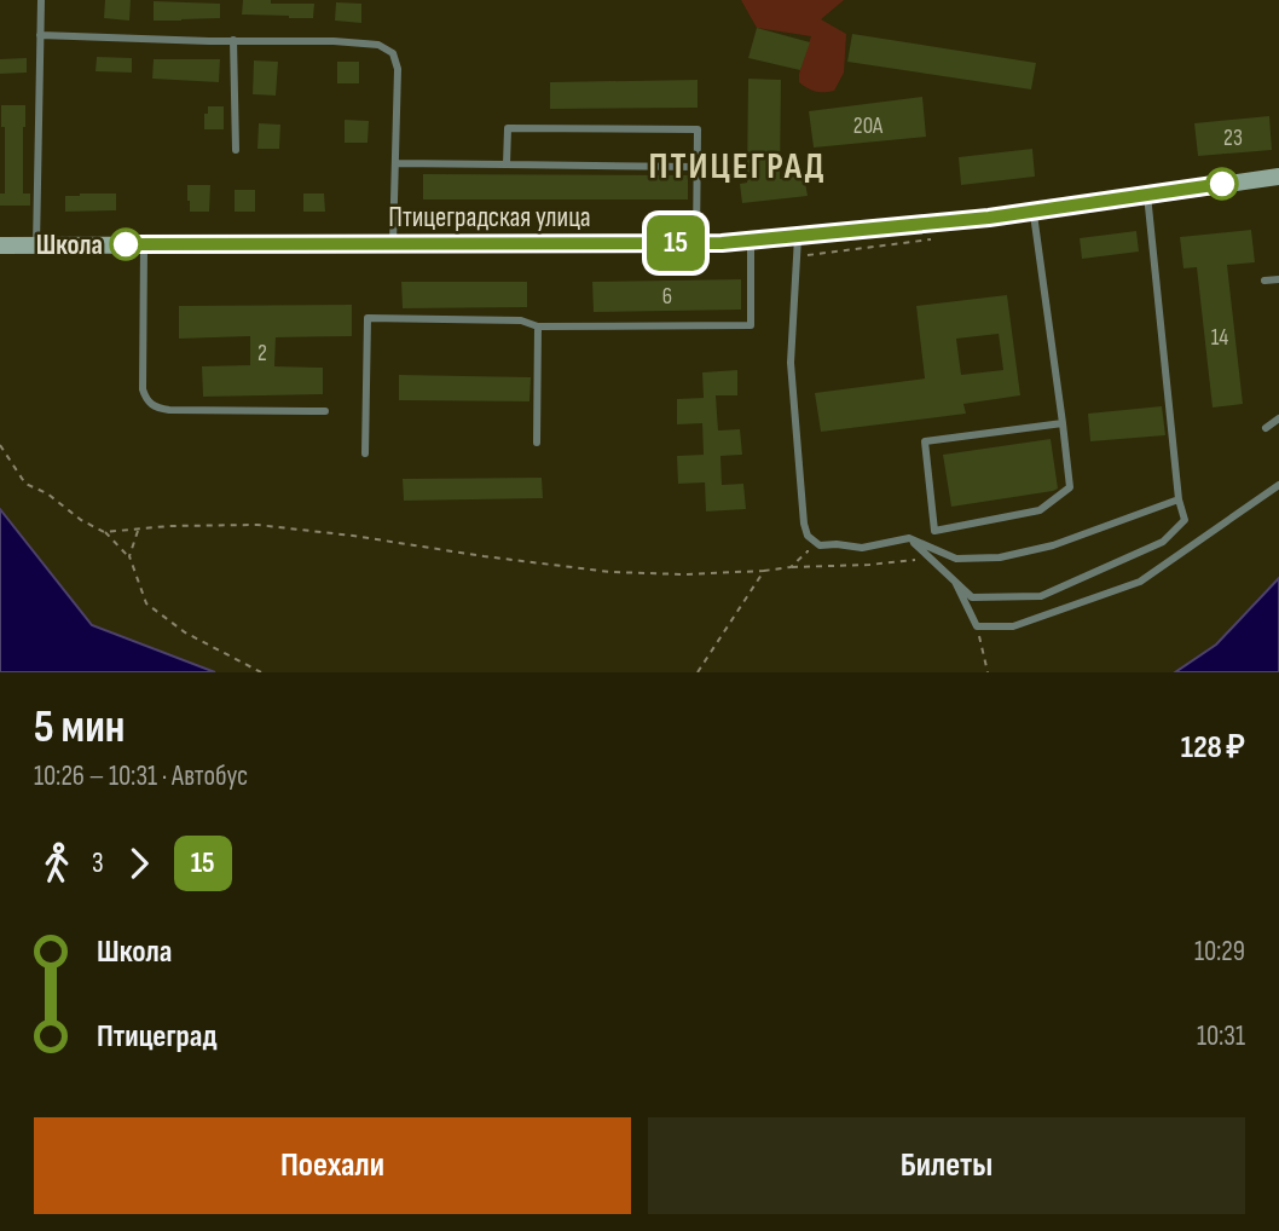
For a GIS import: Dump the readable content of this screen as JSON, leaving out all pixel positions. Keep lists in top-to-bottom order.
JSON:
{
  "streets": {
    "street": ["Птицеградская улица"]
  },
  "districts": ["ПТИЦЕГРАД"],
  "places": ["Школа"],
  "lines": ["bus line 15"],
  "house_numbers": [
    "20А",
    "23",
    "6",
    "14",
    "2"
  ],
  "page": {
    "on_map": "15",
    "heading": ["5 мин", "10:26 – 10:31 · Автобус", "128 ₽"],
    "legs": ["3", "15"],
    "list": [
      {
        "name": "Школа",
        "value": "10:29"
      },
      {
        "name": "Птицеград",
        "value": "10:31"
      }
    ],
    "buttons": ["Поехали", "Билеты"]
  }
}
